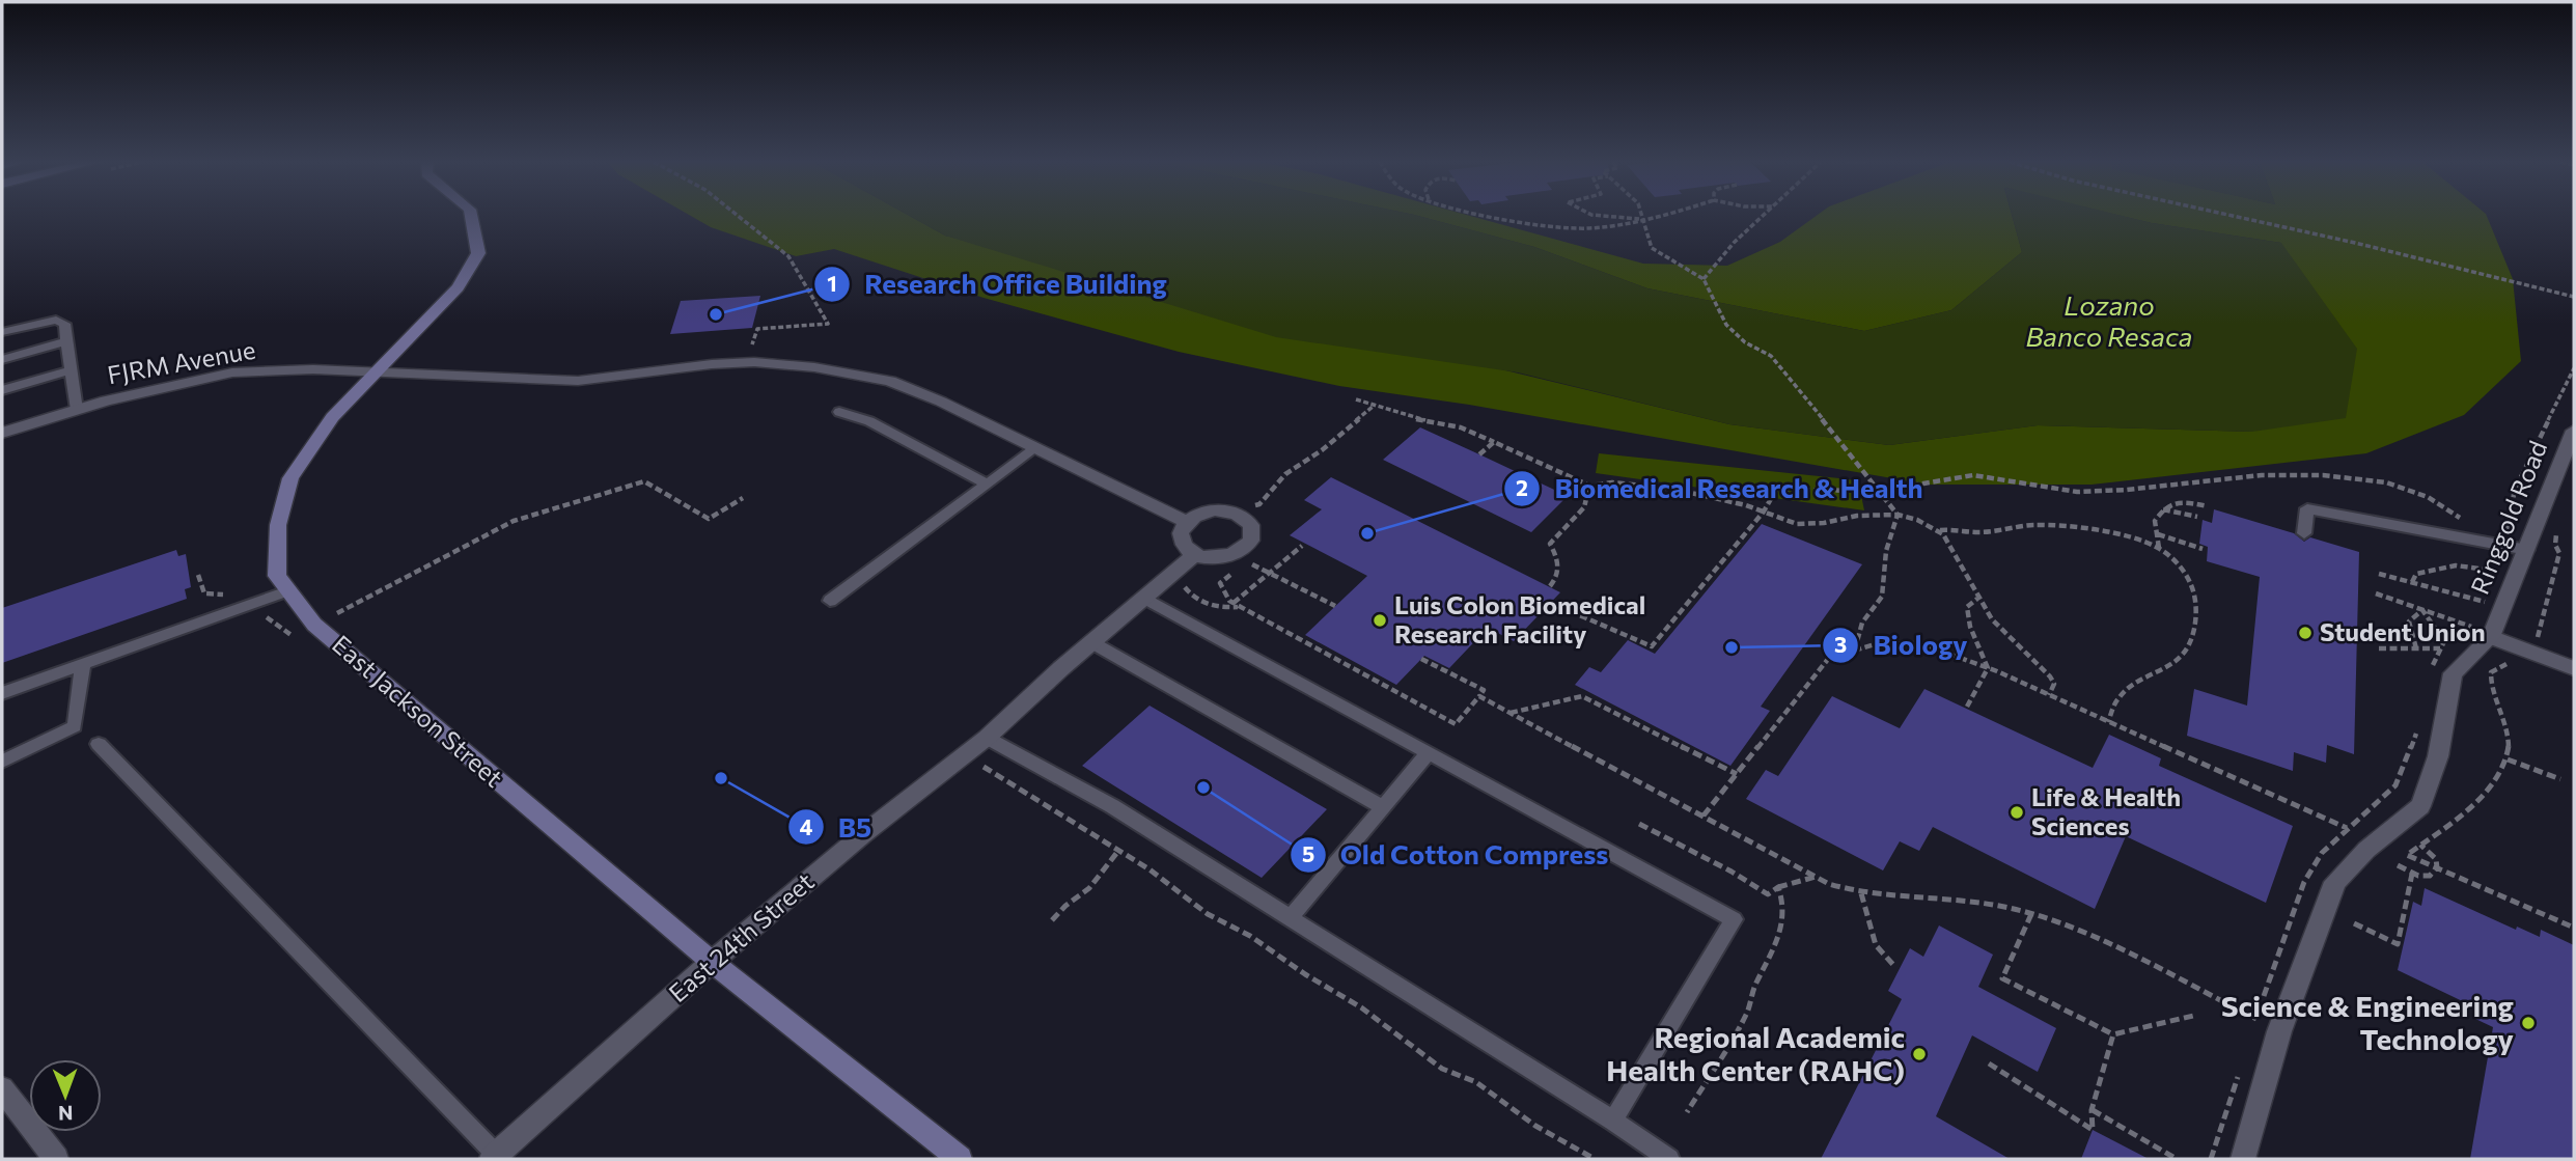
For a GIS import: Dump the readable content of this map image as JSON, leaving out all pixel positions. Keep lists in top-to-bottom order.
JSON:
{
  "streets": {
    "main road": ["East Jackson Street"],
    "street": ["FJRM Avenue", "Ringgold Road", "East 24th Street"]
  },
  "crossings": [
    ["FJRM Avenue", "East Jackson Street"],
    ["FJRM Avenue", "East 24th Street"],
    ["East Jackson Street", "East 24th Street"]
  ],
  "water": ["Lozano Banco Resaca"],
  "places": [
    "Research Office Building",
    "Biomedical Research & Health",
    "Luis Colon Biomedical Research Facility",
    "Student Union",
    "Biology",
    "B5",
    "Old Cotton Compress",
    "Life & Health Sciences",
    "Science & Engineering Technology",
    "Regional Academic Health Center (RAHC)"
  ],
  "north": "bottom"
}
